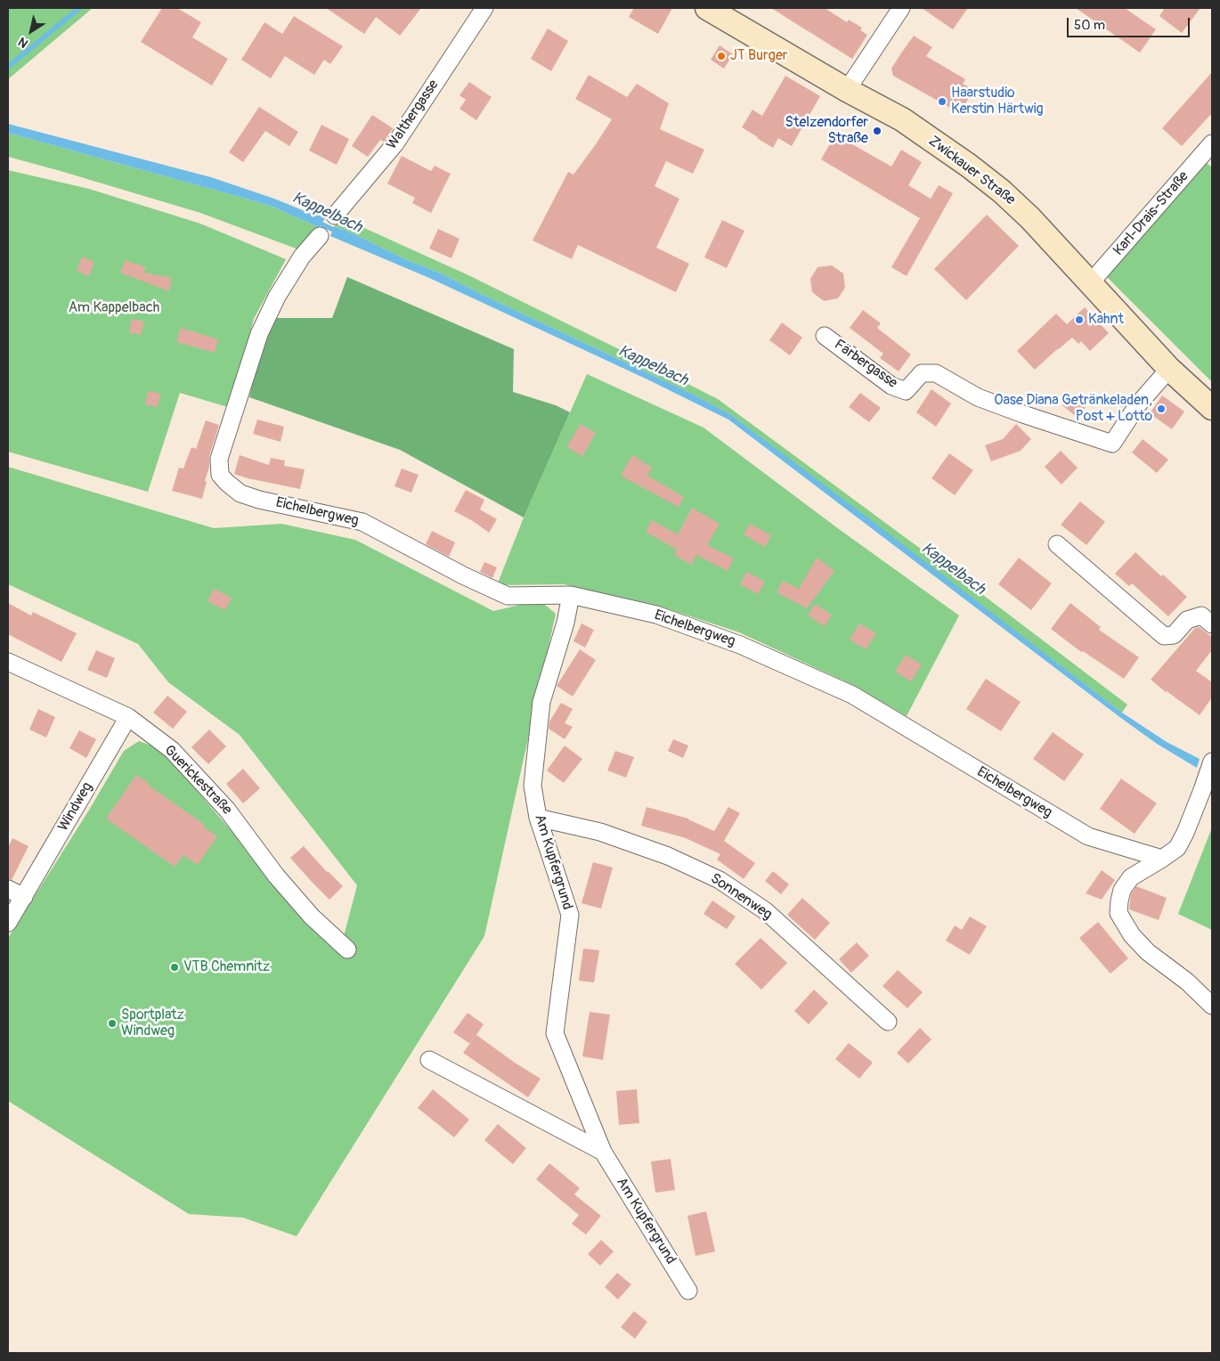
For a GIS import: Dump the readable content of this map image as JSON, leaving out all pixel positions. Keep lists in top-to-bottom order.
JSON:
{
  "streets": {
    "main road": ["Zwickauer Straße"],
    "street": [
      "Walthergasse",
      "Karl-Drais-Straße",
      "Färbergasse",
      "Eichelbergweg",
      "Guerickestraße",
      "Windweg",
      "Am Kupfergrund",
      "Sonnenweg"
    ]
  },
  "crossings": [
    ["Zwickauer Straße", "Karl-Drais-Straße"],
    ["Zwickauer Straße", "Färbergasse"],
    ["Eichelbergweg", "Am Kupfergrund"],
    ["Guerickestraße", "Windweg"],
    ["Am Kupfergrund", "Sonnenweg"]
  ],
  "water": ["Kappelbach"],
  "parks": ["Am Kappelbach"],
  "places": [
    "JT Burger",
    "Haarstudio Kerstin Härtwig",
    "Stelzendorfer Straße",
    "Kahnt",
    "Oase Diana Getränkeladen, Post + Lotto",
    "VTB Chemnitz",
    "Sportplatz Windweg"
  ],
  "scale_bar": "50 m",
  "north": "bottom left"
}
